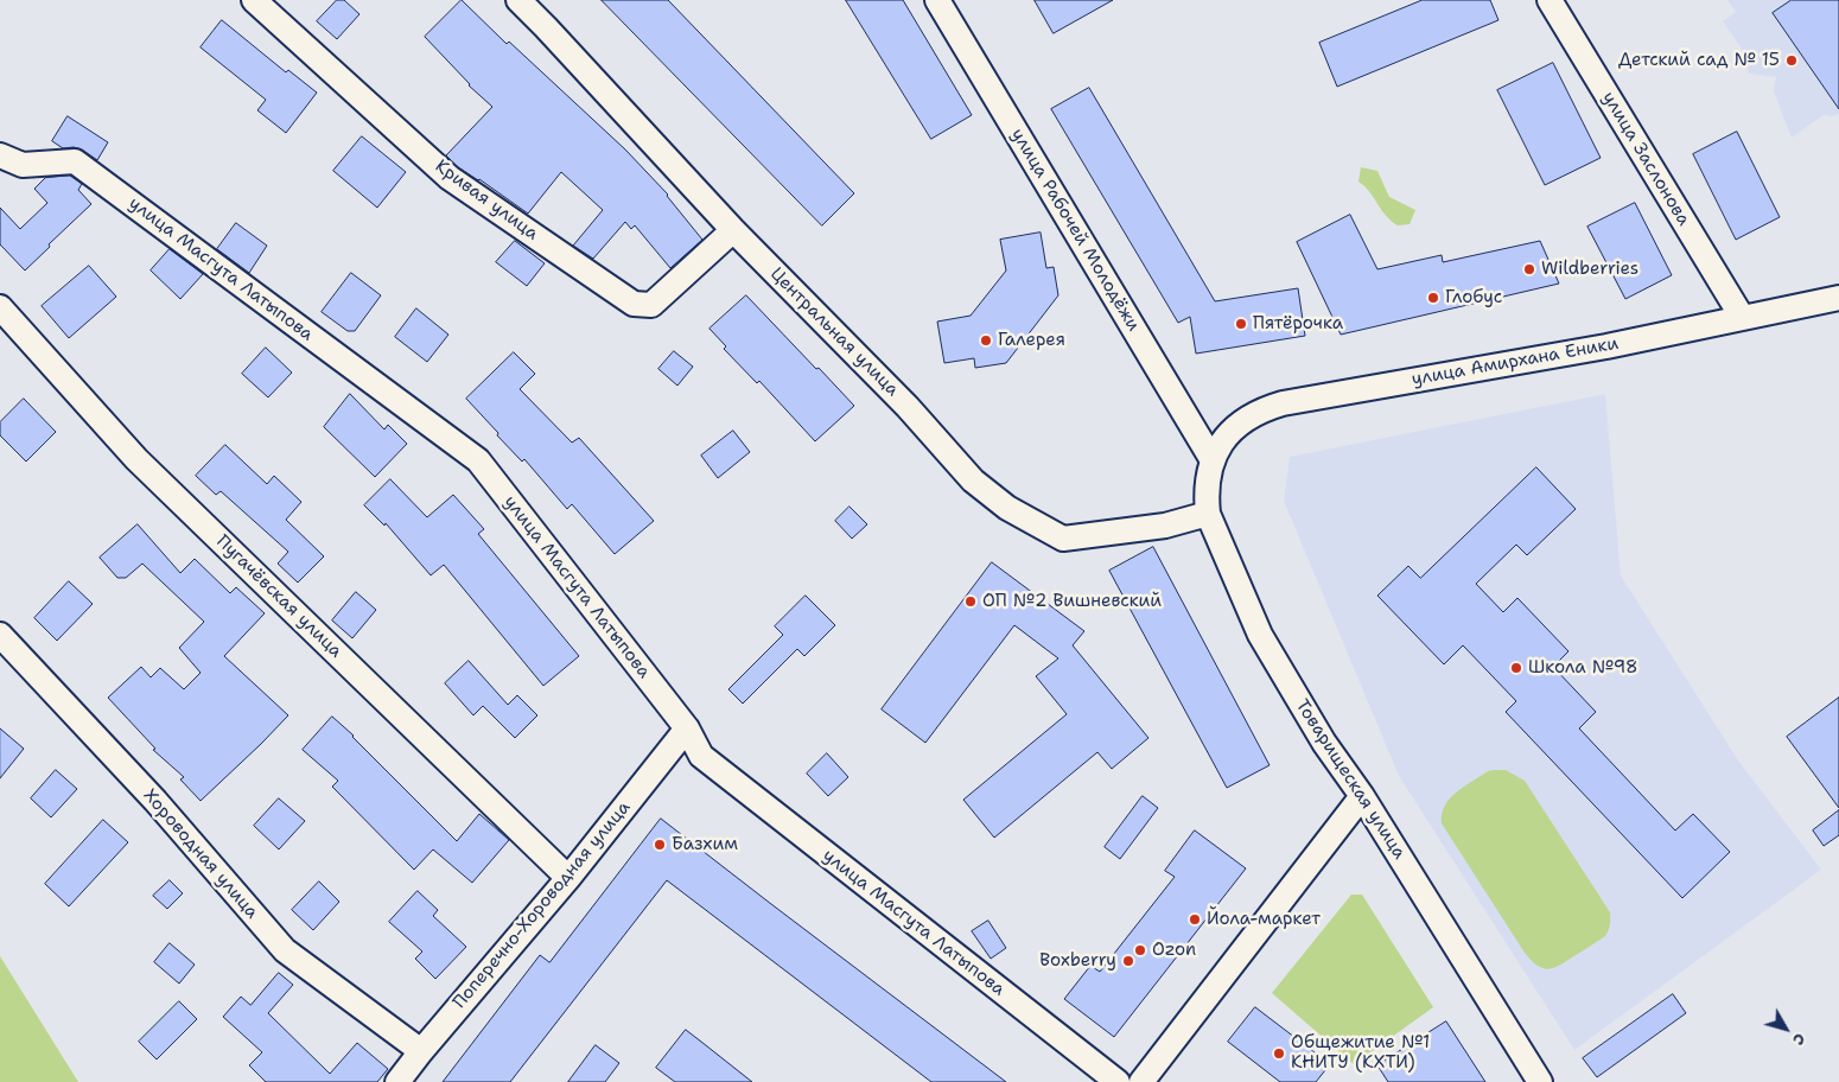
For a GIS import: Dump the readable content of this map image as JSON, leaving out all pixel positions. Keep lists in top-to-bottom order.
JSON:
{
  "streets": {
    "street": [
      "улица Заслонова",
      "Кривая улица",
      "улица Рабочей Молодёжи",
      "улица Масгута Латыпова",
      "Центральная улица",
      "улица Амирхана Еники",
      "Пугачёвская улица",
      "Товарищеская улица",
      "Хороводная улица",
      "Поперечно-Хороводная улица"
    ]
  },
  "crossings": [
    ["улица Заслонова", "улица Амирхана Еники"],
    ["Кривая улица", "Центральная улица"],
    ["улица Рабочей Молодёжи", "улица Амирхана Еники"],
    ["улица Рабочей Молодёжи", "Товарищеская улица"],
    ["улица Масгута Латыпова", "Поперечно-Хороводная улица"],
    ["Центральная улица", "Товарищеская улица"],
    ["улица Амирхана Еники", "Товарищеская улица"],
    ["Пугачёвская улица", "Поперечно-Хороводная улица"],
    ["Хороводная улица", "Поперечно-Хороводная улица"]
  ],
  "places": [
    "Детский сад № 15",
    "Wildberries",
    "Глобус",
    "Пятёрочка",
    "Галерея",
    "ОП №2 Вишневский",
    "Школа №98",
    "Базхим",
    "Йола-маркет",
    "Ozon",
    "Boxberry",
    "Общежитие №1 КНИТУ (КХТИ)"
  ],
  "north": "bottom right"
}
